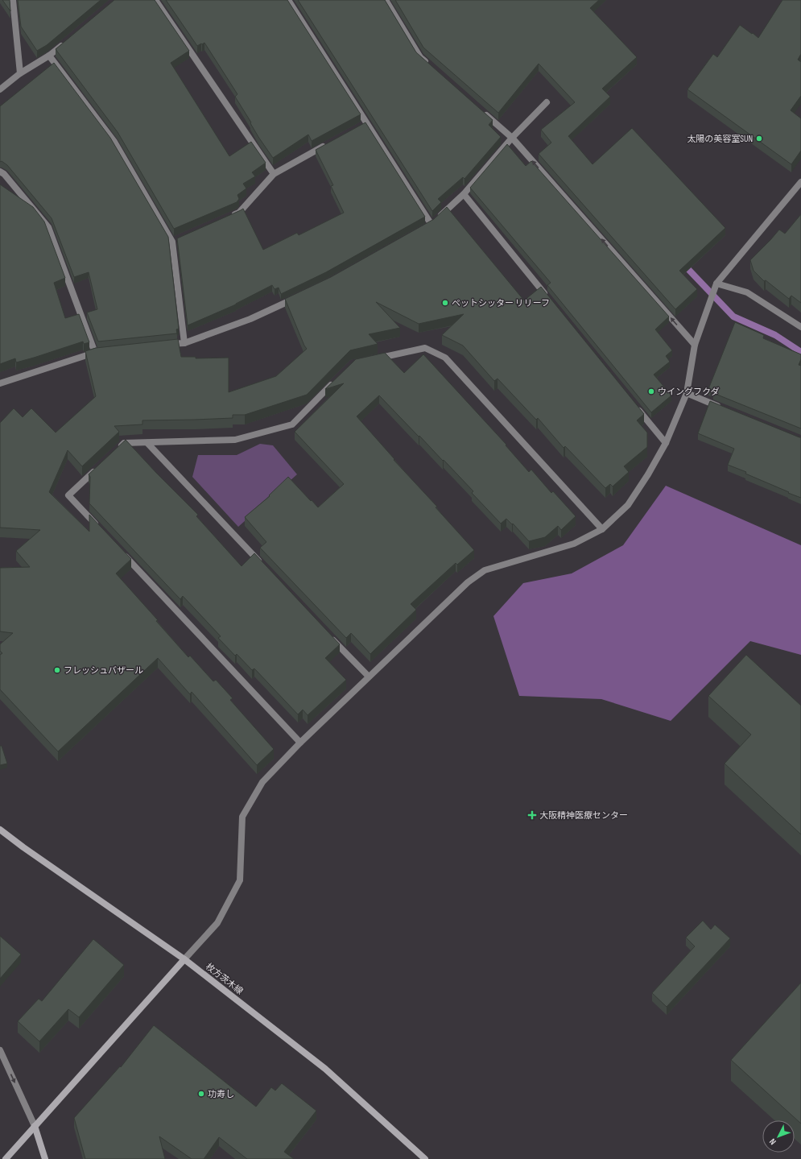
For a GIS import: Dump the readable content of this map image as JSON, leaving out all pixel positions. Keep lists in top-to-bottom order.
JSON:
{
  "streets": {
    "main road": ["枚方茨木線"]
  },
  "places": {
    "other": [
      "太陽の美容室SUN",
      "ペットシッター リリーフ",
      "ウイングフクダ",
      "フレッシュバザール",
      "功寿し"
    ],
    "health": ["大阪精神医療センター"]
  },
  "north": "bottom left"
}
